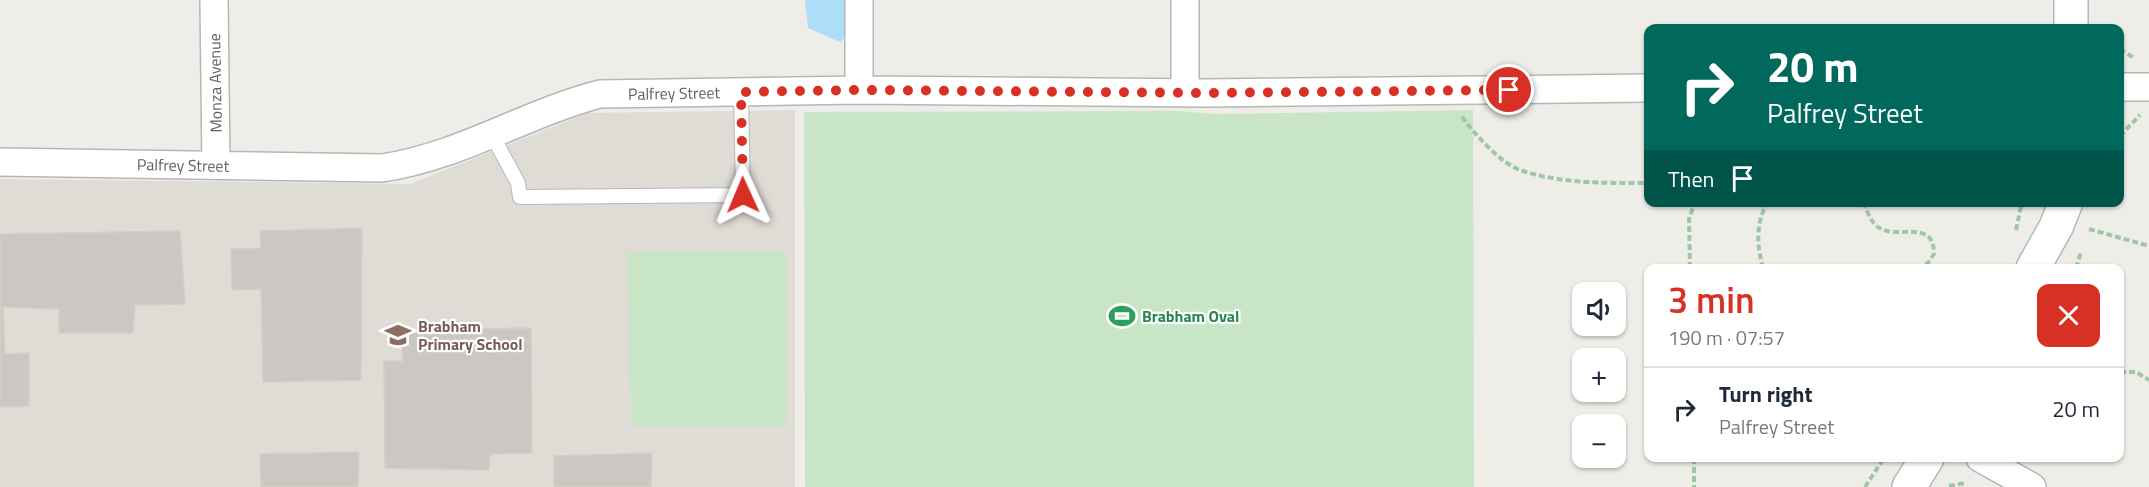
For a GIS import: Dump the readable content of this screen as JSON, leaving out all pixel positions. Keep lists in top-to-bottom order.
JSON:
{
  "streets": {
    "street": ["Monza Avenue", "Palfrey Street"]
  },
  "crossings": [
    ["Monza Avenue", "Palfrey Street"]
  ],
  "places": {
    "sports": ["Brabham Oval"],
    "school or university": ["Brabham Primary School"]
  },
  "page": {
    "turn": ["20 m", "Palfrey Street"],
    "then": "Then",
    "heading": ["3 min", "190 m · 07:57"],
    "map_buttons": ["+", "−"],
    "list": [
      {
        "name": "Turn right",
        "note": "Palfrey Street",
        "value": "20 m"
      }
    ]
  }
}
